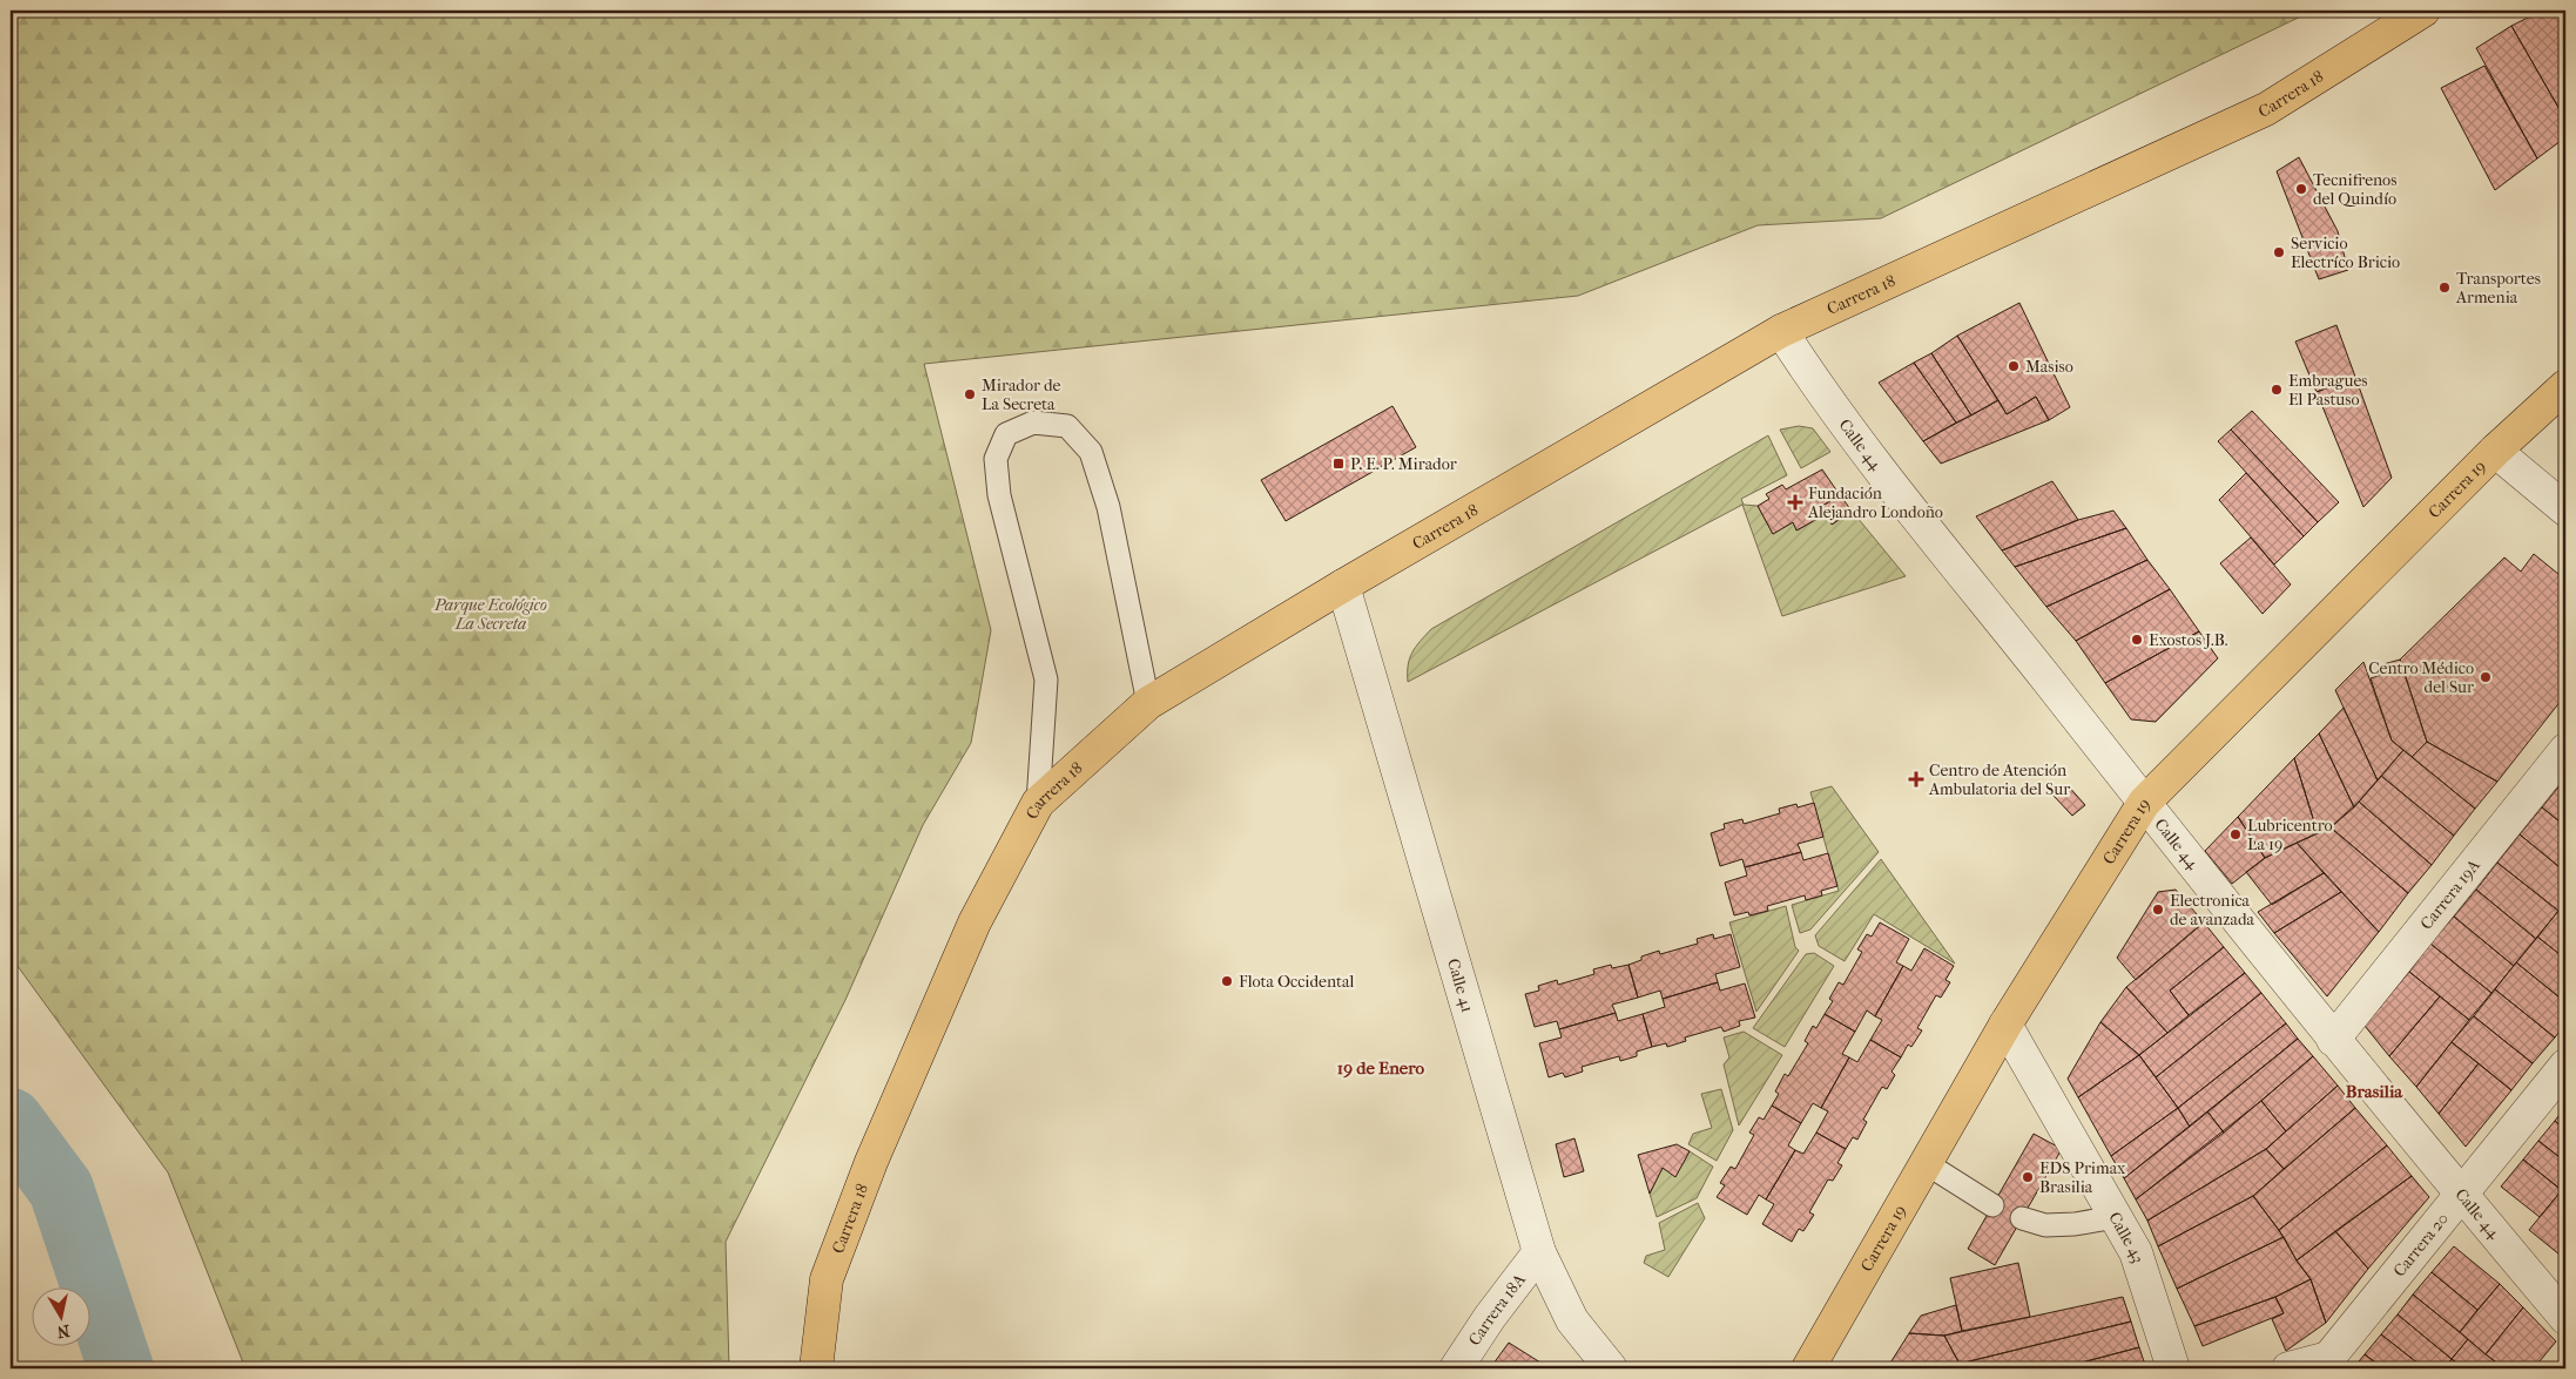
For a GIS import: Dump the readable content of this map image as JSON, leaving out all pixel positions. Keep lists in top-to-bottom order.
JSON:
{
  "streets": {
    "main road": ["Carrera 18", "Carrera 19"],
    "street": [
      "Calle 44",
      "Carrera 19A",
      "Calle 41",
      "Calle 43",
      "Carrera 20",
      "Carrera 18A"
    ]
  },
  "crossings": [
    ["Carrera 18", "Calle 44"],
    ["Carrera 18", "Calle 41"],
    ["Calle 44", "Carrera 19"],
    ["Calle 44", "Carrera 19A"],
    ["Calle 44", "Carrera 20"],
    ["Carrera 19", "Calle 43"],
    ["Calle 41", "Carrera 18A"]
  ],
  "districts": ["19 de Enero", "Brasilia"],
  "parks": ["Parque Ecológico La Secreta"],
  "places": {
    "other": [
      "Tecnifrenos del Quindío",
      "Servicio Electríco Bricio",
      "Transportes Armenia",
      "Masiso",
      "Embragues El Pastuso",
      "Mirador de La Secreta",
      "Exostos J.B.",
      "Centro Médico del Sur",
      "Lubricentro La 19",
      "Electronica de avanzada",
      "Flota Occidental",
      "EDS Primax Brasilia"
    ],
    "transit": ["P. E. P. Mirador"],
    "health": ["Fundación Alejandro Londoño", "Centro de Atención Ambulatoria del Sur"]
  },
  "north": "bottom"
}
